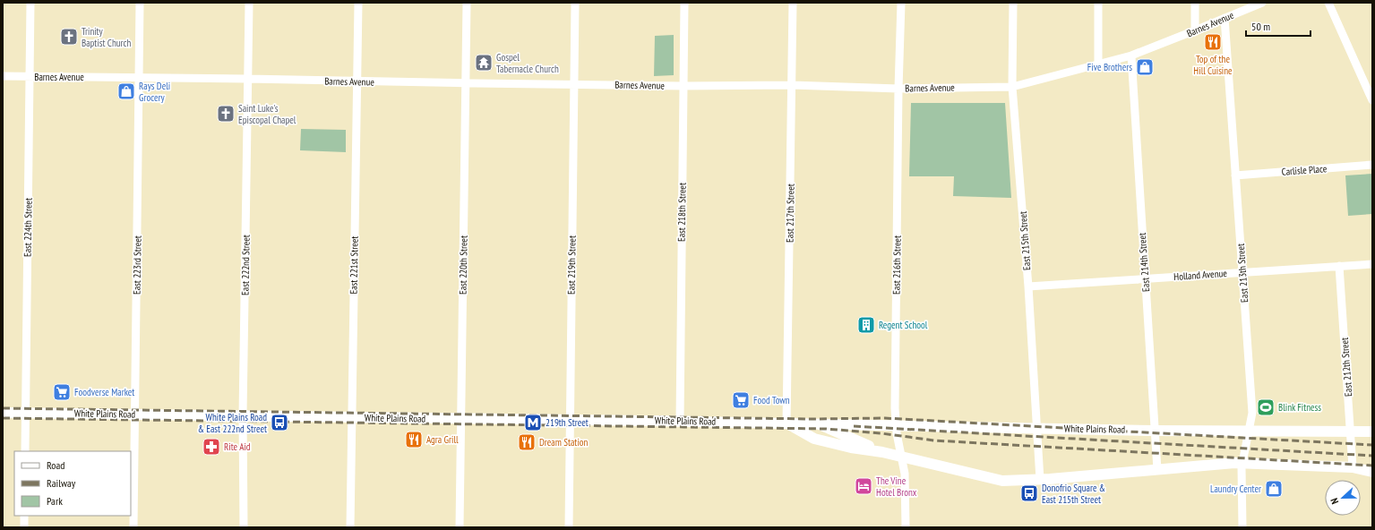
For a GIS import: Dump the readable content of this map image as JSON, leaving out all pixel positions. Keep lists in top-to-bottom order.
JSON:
{
  "streets": {
    "main road": ["White Plains Road"],
    "street": [
      "Barnes Avenue",
      "Carlisle Place",
      "East 218th Street",
      "East 217th Street",
      "East 224th Street",
      "East 215th Street",
      "East 214th Street",
      "East 223rd Street",
      "East 222nd Street",
      "East 221st Street",
      "East 220th Street",
      "East 219th Street",
      "East 216th Street",
      "East 213th Street",
      "Holland Avenue",
      "East 212th Street"
    ]
  },
  "crossings": [
    ["Barnes Avenue", "East 218th Street"],
    ["Barnes Avenue", "East 217th Street"],
    ["Barnes Avenue", "East 224th Street"],
    ["Barnes Avenue", "East 215th Street"],
    ["Barnes Avenue", "East 214th Street"],
    ["Barnes Avenue", "East 223rd Street"],
    ["Barnes Avenue", "East 222nd Street"],
    ["Barnes Avenue", "East 221st Street"],
    ["Barnes Avenue", "East 220th Street"],
    ["Barnes Avenue", "East 219th Street"],
    ["Barnes Avenue", "East 216th Street"],
    ["Barnes Avenue", "East 213th Street"],
    ["Carlisle Place", "East 213th Street"],
    ["East 218th Street", "White Plains Road"],
    ["East 217th Street", "White Plains Road"],
    ["East 224th Street", "White Plains Road"],
    ["East 215th Street", "Holland Avenue"],
    ["East 215th Street", "White Plains Road"],
    ["East 214th Street", "Holland Avenue"],
    ["East 214th Street", "White Plains Road"],
    ["East 223rd Street", "White Plains Road"],
    ["East 222nd Street", "White Plains Road"],
    ["East 221st Street", "White Plains Road"],
    ["East 220th Street", "White Plains Road"],
    ["East 219th Street", "White Plains Road"],
    ["East 216th Street", "White Plains Road"],
    ["East 213th Street", "Holland Avenue"],
    ["East 213th Street", "White Plains Road"],
    ["Holland Avenue", "East 212th Street"],
    ["East 212th Street", "White Plains Road"]
  ],
  "places": {
    "church": ["Trinity Baptist Church", "Saint Luke's Episcopal Chapel"],
    "restaurant": ["Top of the Hill Cuisine", "Agra Grill", "Dream Station"],
    "temple": ["Gospel Tabernacle Church"],
    "shop": ["Five Brothers", "Rays Deli Grocery", "Laundry Center"],
    "building": ["Regent School"],
    "supermarket": ["Foodverse Market", "Food Town"],
    "sports": ["Blink Fitness"],
    "bus stop": ["White Plains Road & East 222nd Street", "Donofrio Square & East 215th Street"],
    "metro station": ["219th Street"],
    "pharmacy": ["Rite Aid"],
    "hotel": ["The Vine Hotel Bronx"]
  },
  "legend": ["Road", "Railway", "Park"],
  "scale_bar": "50 m",
  "north": "left"
}
